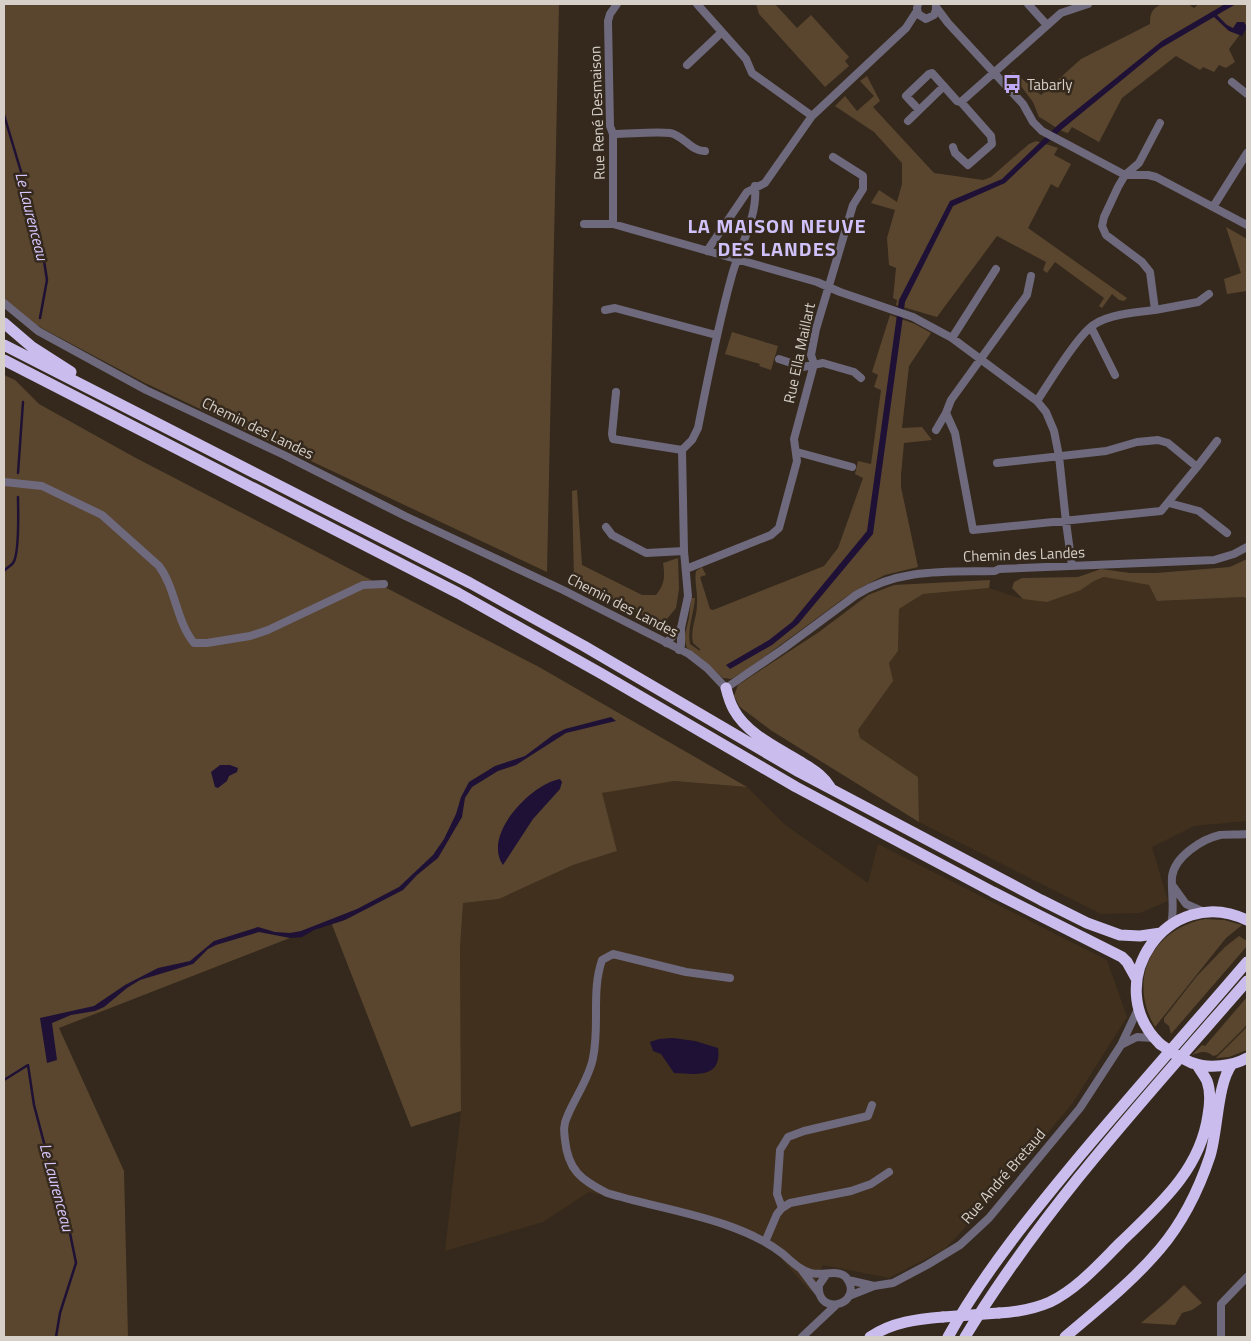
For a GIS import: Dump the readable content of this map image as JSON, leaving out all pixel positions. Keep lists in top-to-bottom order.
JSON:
{
  "streets": {
    "street": [
      "Rue René Desmaison",
      "Rue Ella Maillart",
      "Chemin des Landes",
      "Rue André Bretaud"
    ]
  },
  "districts": ["LA MAISON NEUVE DES LANDES"],
  "water": ["Le Laurenceau"],
  "places": {
    "bus stop": ["Tabarly"]
  }
}
